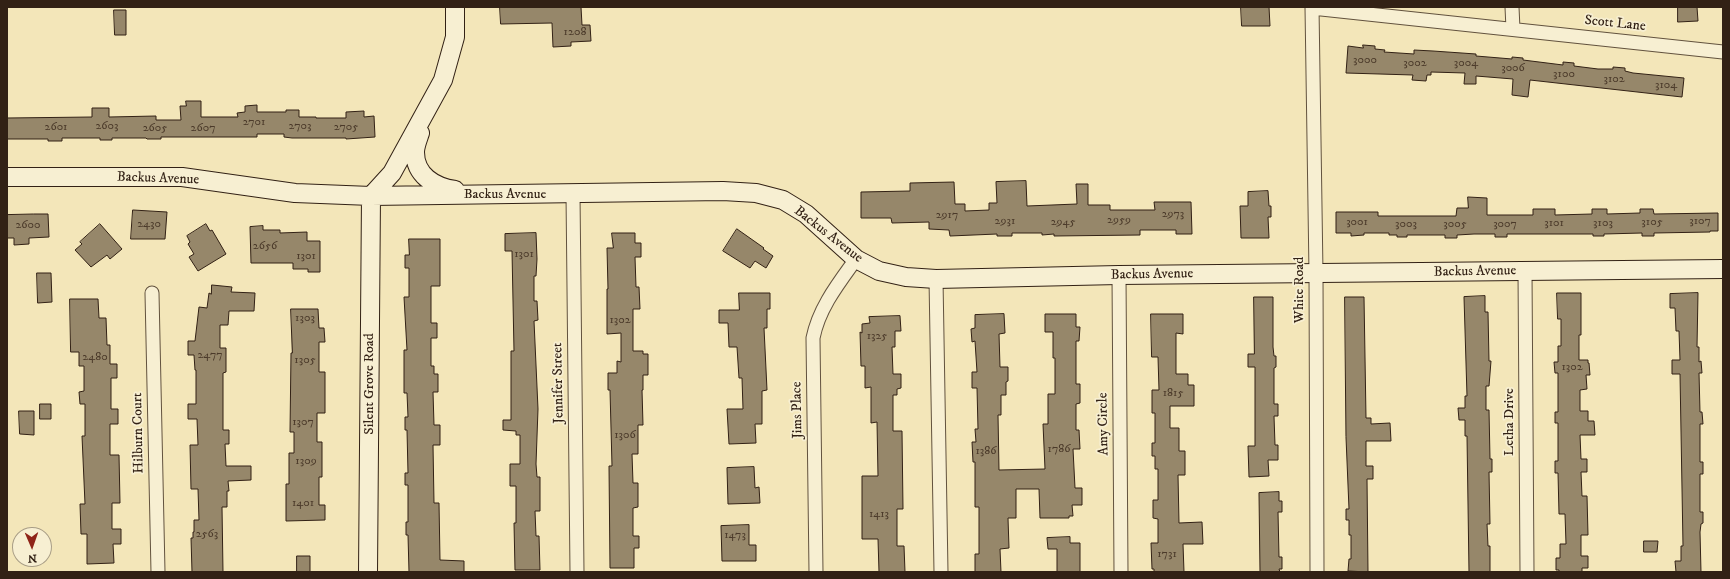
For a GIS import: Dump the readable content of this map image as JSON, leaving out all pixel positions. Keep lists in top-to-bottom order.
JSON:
{
  "streets": {
    "street": [
      "Scott Lane",
      "Backus Avenue",
      "White Road",
      "Jennifer Street",
      "Silent Grove Road",
      "Jims Place",
      "Letha Drive",
      "Amy Circle",
      "Hilburn Court"
    ]
  },
  "crossings": [
    ["Scott Lane", "White Road"],
    ["Backus Avenue", "White Road"],
    ["Backus Avenue", "Jennifer Street"],
    ["Backus Avenue", "Silent Grove Road"],
    ["Backus Avenue", "Jims Place"],
    ["Backus Avenue", "Letha Drive"],
    ["Backus Avenue", "Amy Circle"]
  ],
  "house_numbers": [
    "1208",
    "3000",
    "3002",
    "3004",
    "3006",
    "3100",
    "3102",
    "3104",
    "2701",
    "2603",
    "2703",
    "2601",
    "2705",
    "2605",
    "2607",
    "2973",
    "2917",
    "2959",
    "2931",
    "3107",
    "2945",
    "3001",
    "3105",
    "3101",
    "3103",
    "2430",
    "3003",
    "3005",
    "3007",
    "2600",
    "2656",
    "1301",
    "1301",
    "1303",
    "1302",
    "1325",
    "2477",
    "2480",
    "1305",
    "1302",
    "1815",
    "1307",
    "1306",
    "1786",
    "1386",
    "1309",
    "1401",
    "1413",
    "2563",
    "1473",
    "1731"
  ],
  "north": "bottom"
}
